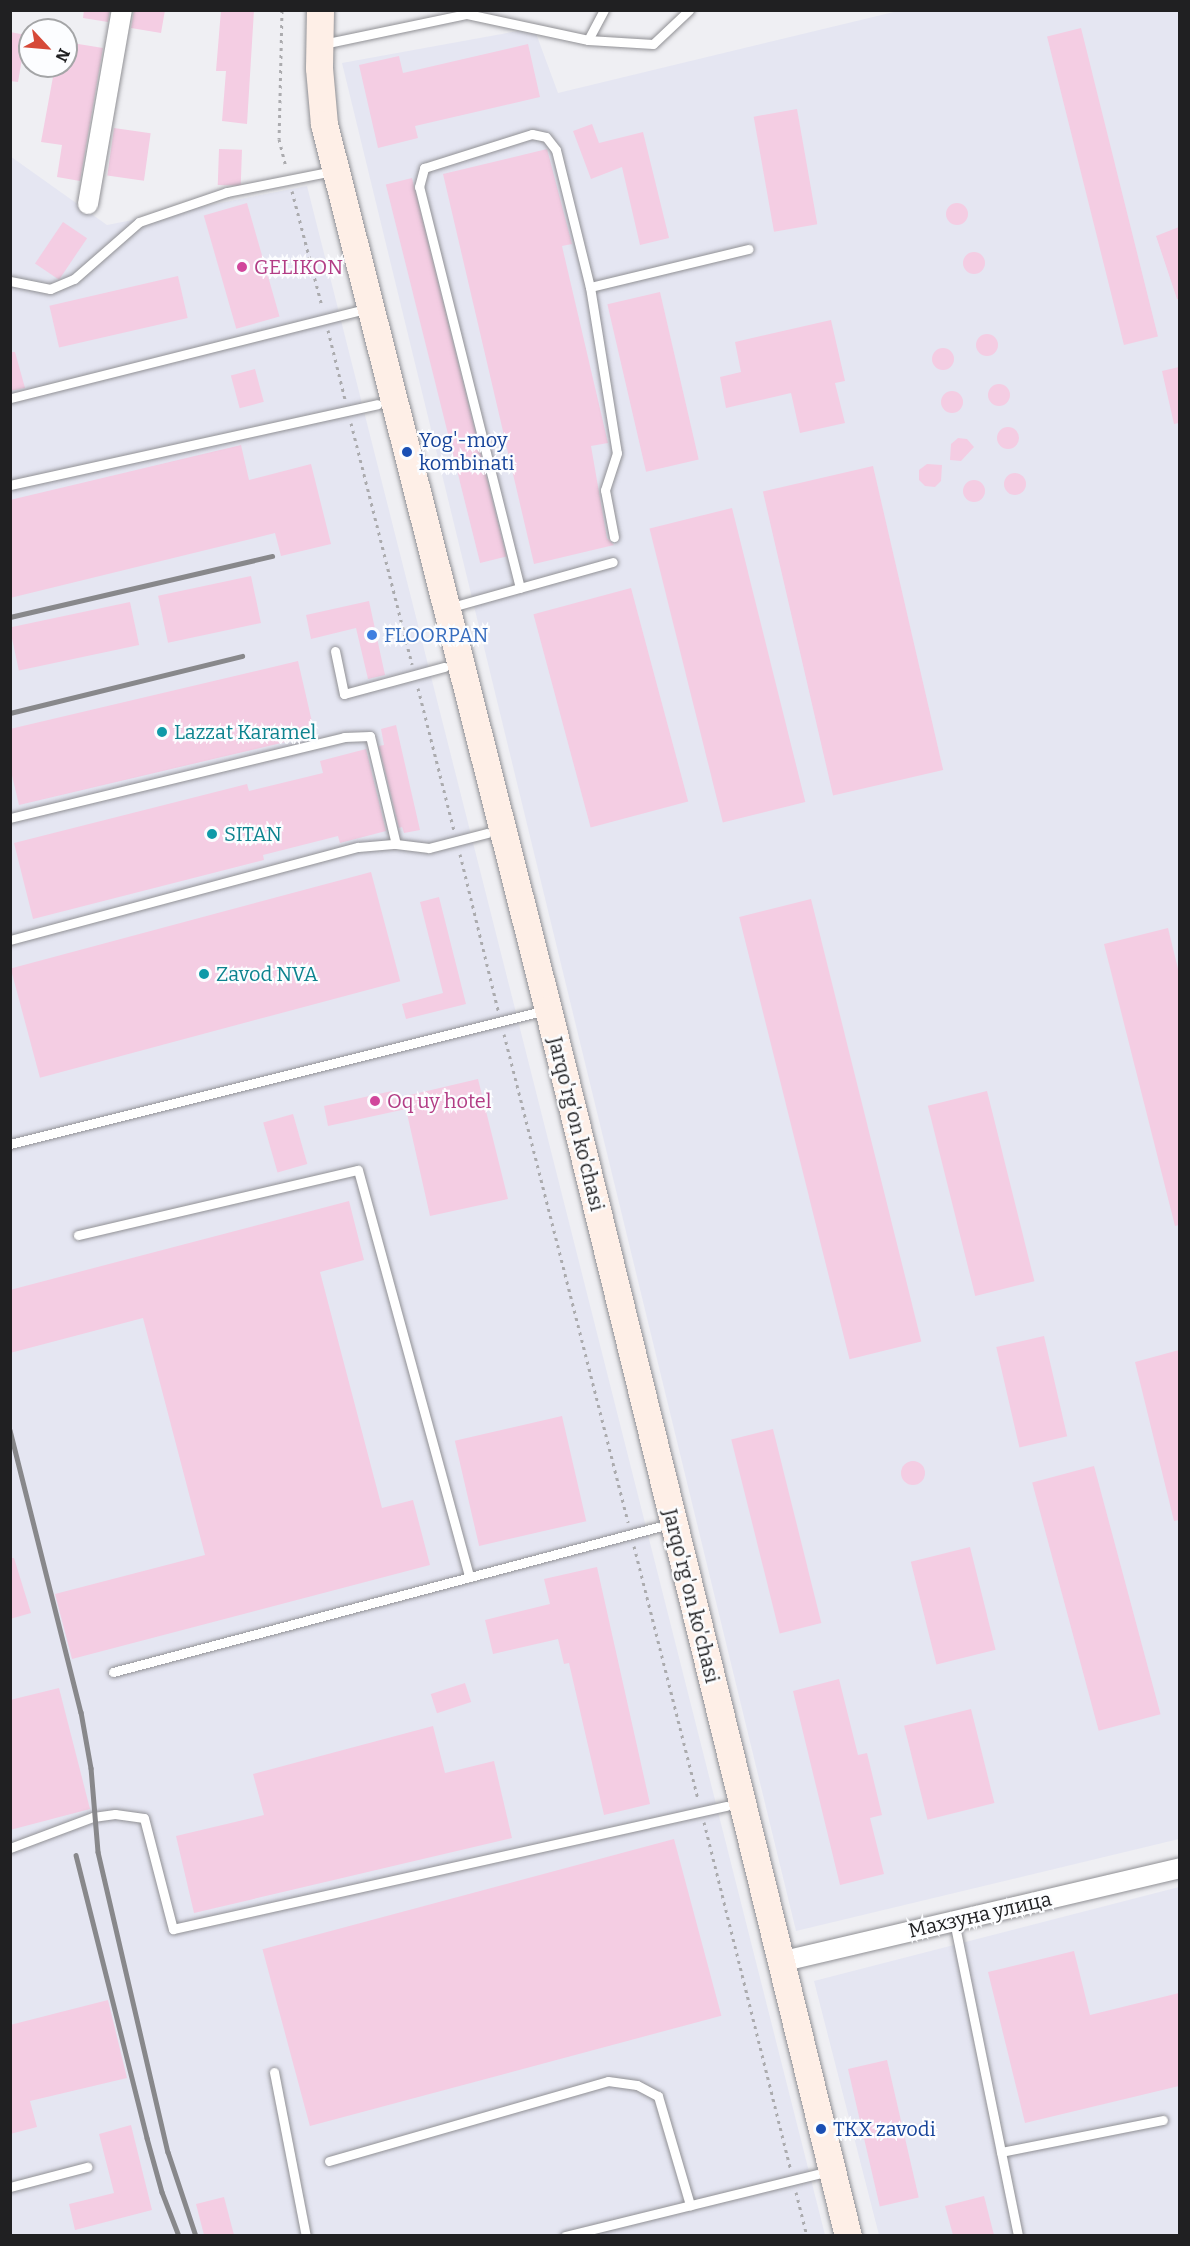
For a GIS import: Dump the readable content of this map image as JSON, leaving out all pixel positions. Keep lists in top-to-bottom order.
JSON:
{
  "streets": {
    "main road": ["Jarqo'rg'on ko'chasi"],
    "street": ["Махзуна улица"]
  },
  "crossings": [
    ["Jarqo'rg'on ko'chasi", "Махзуна улица"]
  ],
  "places": [
    "GELIKON",
    "Yog'-moy kombinati",
    "FLOORPAN",
    "Lazzat Karamel",
    "SITAN",
    "Zavod NVA",
    "Oq uy hotel",
    "TKX zavodi"
  ],
  "north": "bottom right"
}
